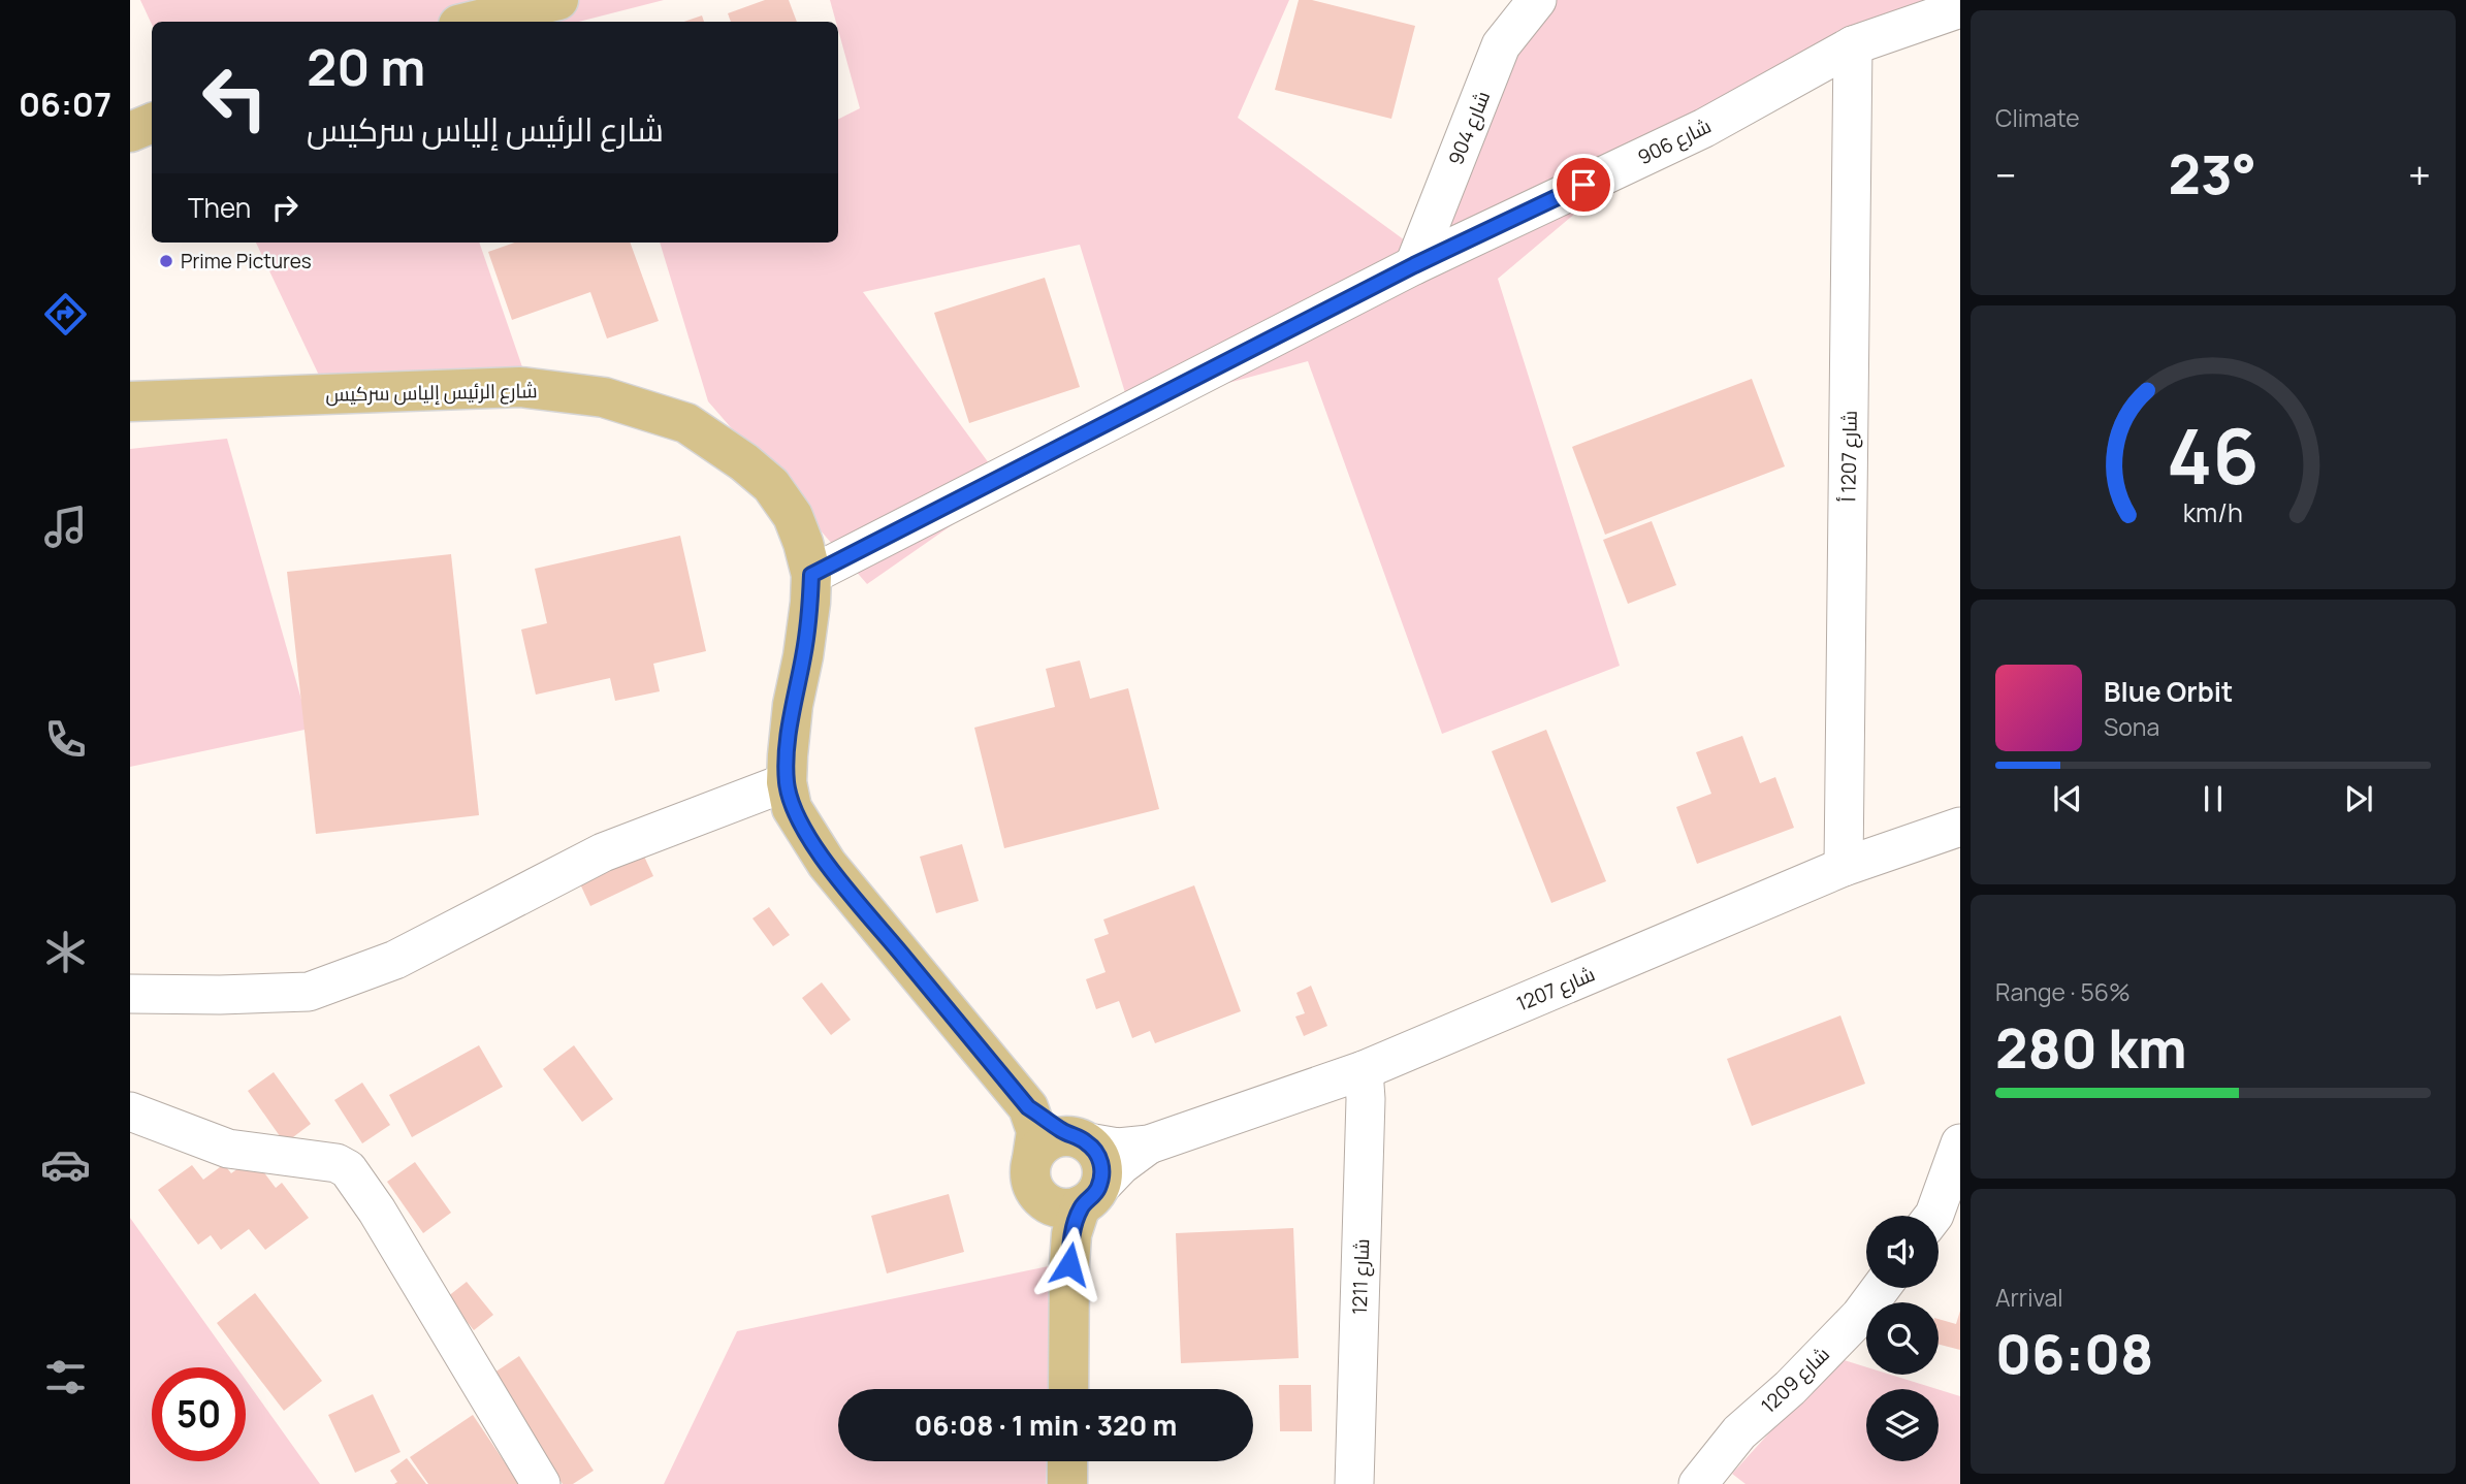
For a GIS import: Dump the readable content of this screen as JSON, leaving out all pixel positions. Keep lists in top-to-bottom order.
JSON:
{
  "streets": {
    "main road": ["شارع الرئيس إلياس سركيس"],
    "street": [
      "شارع 904",
      "شارع 906",
      "شارع 1207 أ",
      "شارع 1207",
      "شارع 1211",
      "شارع 1209"
    ]
  },
  "crossings": [
    ["شارع 904", "شارع 906"],
    ["شارع 906", "شارع الرئيس إلياس سركيس"],
    ["شارع 906", "شارع 1207 أ"],
    ["شارع الرئيس إلياس سركيس", "شارع 1207"],
    ["شارع 1207 أ", "شارع 1207"],
    ["شارع 1207", "شارع 1211"]
  ],
  "places": ["Prime Pictures"],
  "page": {
    "tabs": "06:07",
    "tile": [
      "Climate",
      ["Range · 56%", "280 km"],
      ["Arrival", "06:08"]
    ],
    "turn": ["20 m", "شارع الرئيس إلياس سركيس"],
    "heat": ["−", "23°", "+"],
    "then": "Then",
    "song": ["Blue Orbit", "Sona"],
    "limit": "50",
    "trip": "06:08 · 1 min · 320 m",
    "gauge": ["46", "km/h"]
  }
}
